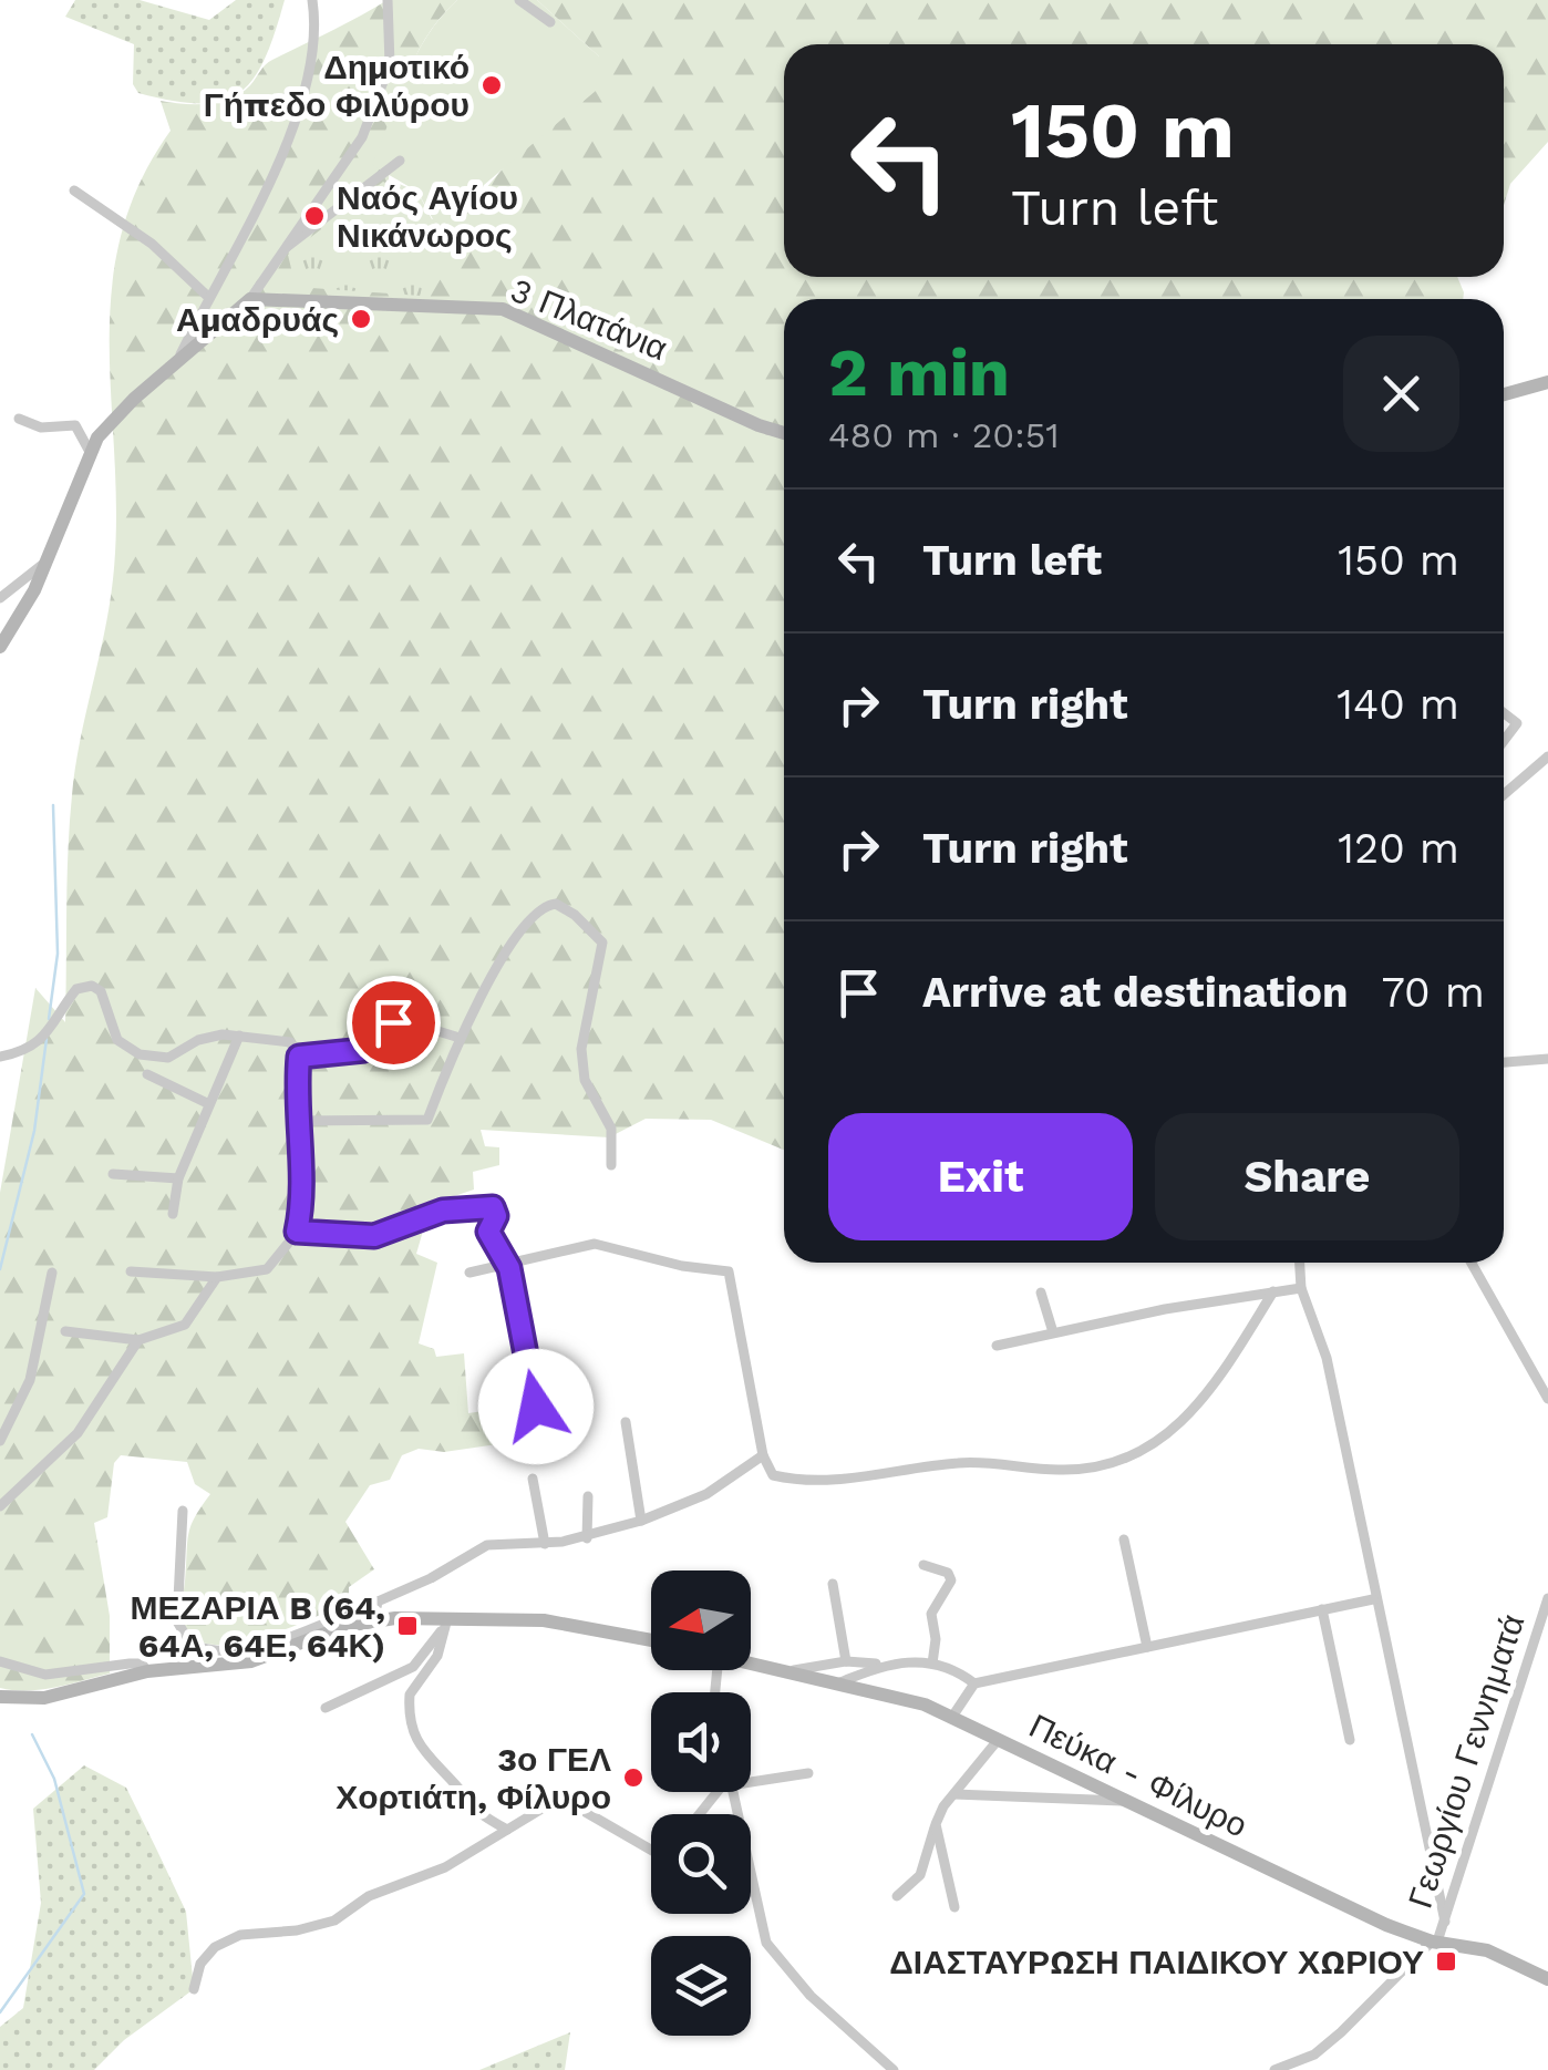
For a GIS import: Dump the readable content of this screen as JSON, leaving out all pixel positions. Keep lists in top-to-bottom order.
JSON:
{
  "streets": {
    "main road": ["3 Πλατάνια", "Πεύκα - Φίλυρο"],
    "street": ["Γεωργίου Γεννηματά"]
  },
  "crossings": [
    ["Γεωργίου Γεννηματά", "Πεύκα - Φίλυρο"]
  ],
  "places": {
    "other": [
      "Δημοτικό Γήπεδο Φιλύρου",
      "Ναός Αγίου Νικάνωρος",
      "Αμαδρυάς",
      "3ο ΓΕΛ Χορτιάτη, Φίλυρο"
    ],
    "transit": ["ΜΕΖΑΡΙΑ B (64, 64Α, 64Ε, 64Κ)", "ΔΙΑΣΤΑΥΡΩΣΗ ΠΑΙΔΙΚΟΥ ΧΩΡΙΟΥ"]
  },
  "north": "left",
  "page": {
    "turn": ["150 m", "Turn left"],
    "heading": ["2 min", "480 m · 20:51"],
    "list": [
      {
        "name": "Turn left",
        "value": "150 m"
      },
      {
        "name": "Turn right",
        "value": "140 m"
      },
      {
        "name": "Turn right",
        "value": "120 m"
      },
      {
        "name": "Arrive at destination",
        "value": "70 m"
      }
    ],
    "buttons": ["Exit", "Share"]
  }
}
